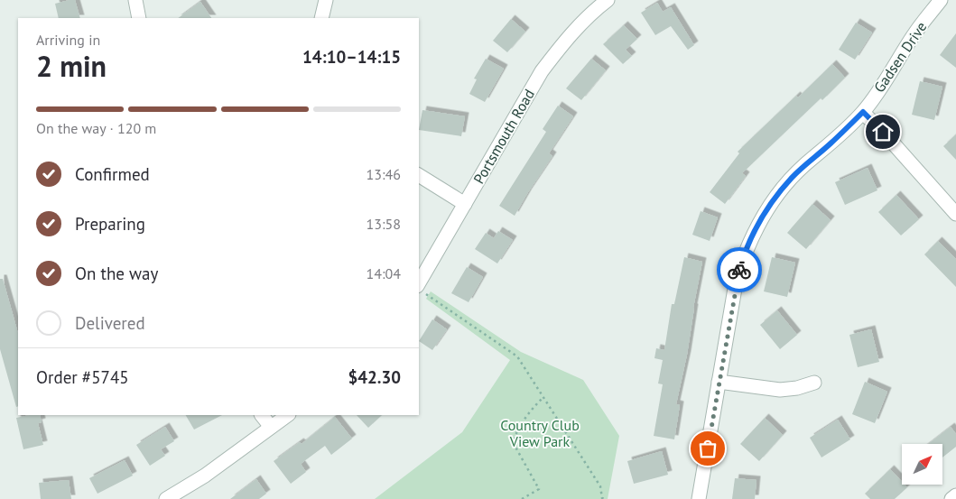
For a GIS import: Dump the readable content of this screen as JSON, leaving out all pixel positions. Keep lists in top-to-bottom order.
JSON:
{
  "streets": {
    "street": ["Gadsen Drive", "Portsmouth Road"]
  },
  "parks": ["Country Club View Park"],
  "north": "top right",
  "page": {
    "heading": ["2 min", "Arriving in", "14:10–14:15"],
    "panel": ["Order #5745", "$42.30"],
    "bar": "On the way · 120 m",
    "list": [
      ["Confirmed", "13:46"],
      ["Preparing", "13:58"],
      ["On the way", "14:04"],
      "Delivered"
    ]
  }
}
